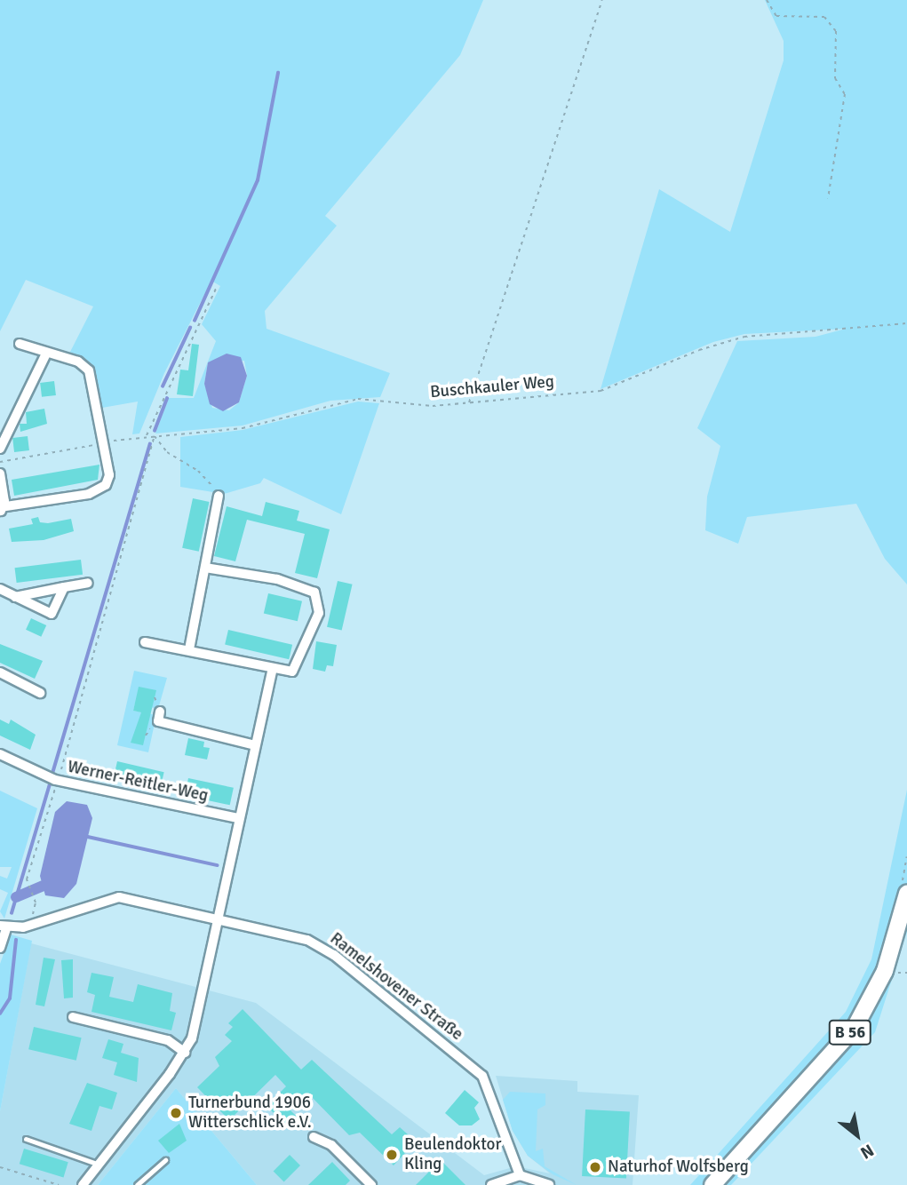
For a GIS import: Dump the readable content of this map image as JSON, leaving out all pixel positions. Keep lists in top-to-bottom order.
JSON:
{
  "streets": {
    "main road": ["B 56"],
    "street": ["Werner-Reitler-Weg", "Ramelshovener Straße"],
    "path": ["Buschkauler Weg"]
  },
  "places": ["Turnerbund 1906 Witterschlick e.V.", "Beulendoktor Kling", "Naturhof Wolfsberg"],
  "north": "bottom right"
}
